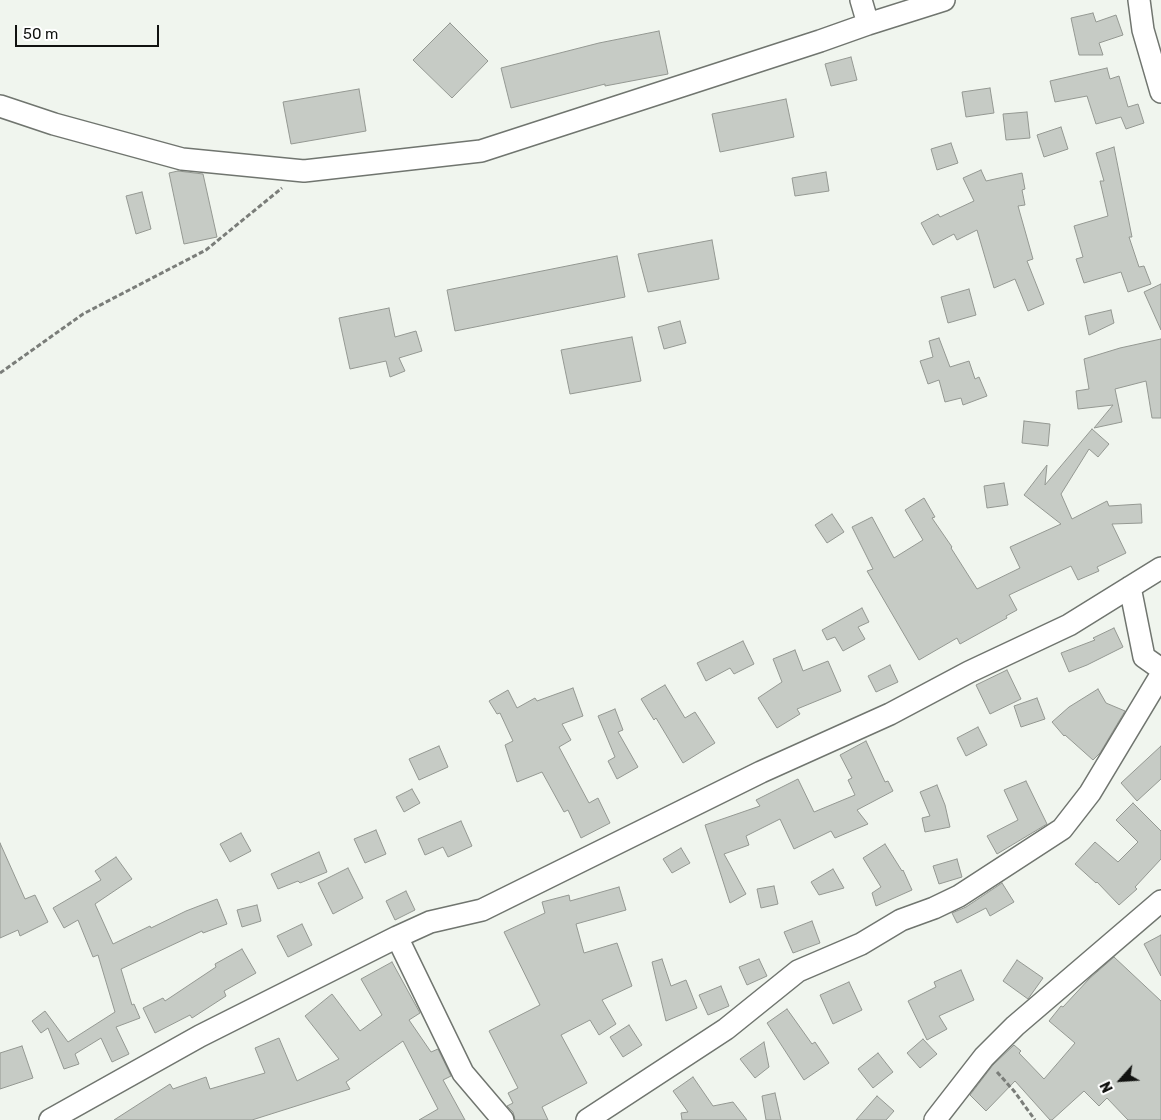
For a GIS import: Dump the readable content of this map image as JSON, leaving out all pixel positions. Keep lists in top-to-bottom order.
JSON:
{
  "scale_bar": "50 m",
  "north": "bottom left"
}
